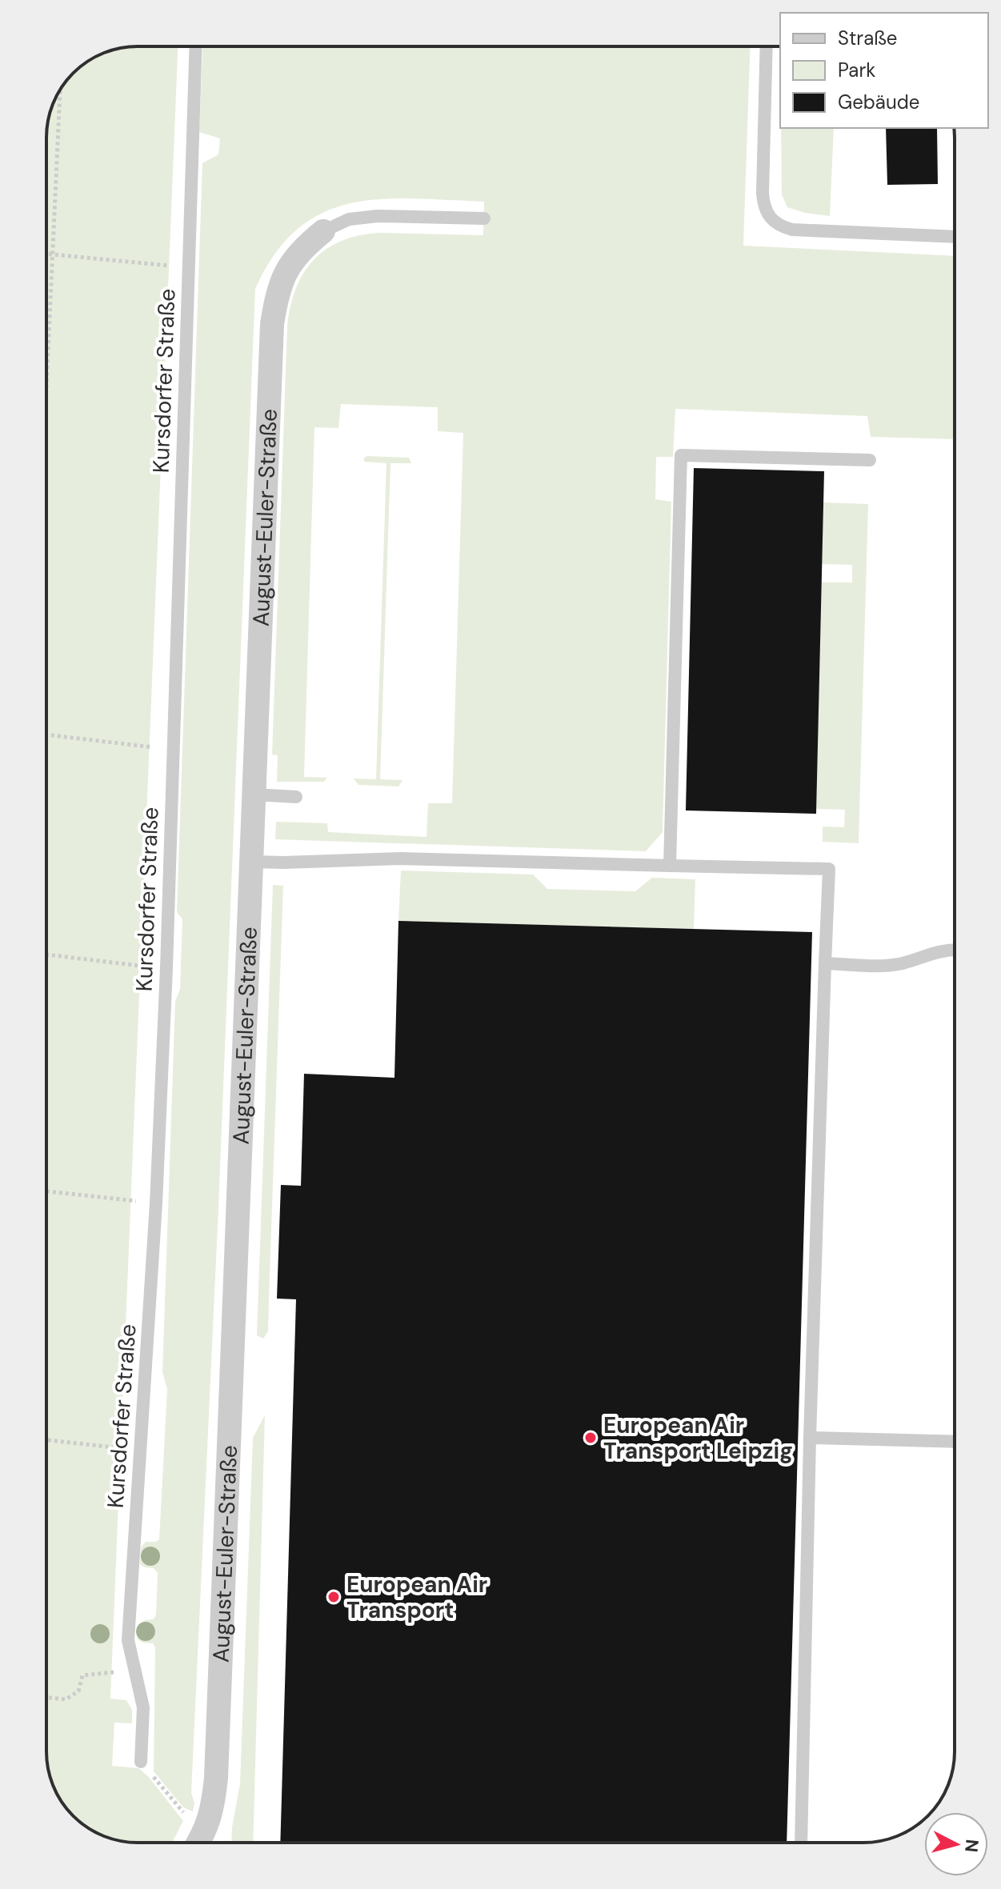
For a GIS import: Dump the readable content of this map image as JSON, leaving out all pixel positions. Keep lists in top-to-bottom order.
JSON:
{
  "streets": {
    "street": ["August-Euler-Straße"],
    "lane": ["Kursdorfer Straße"]
  },
  "places": ["European Air Transport Leipzig", "European Air Transport"],
  "legend": ["Straße", "Park", "Gebäude"],
  "north": "right"
}
